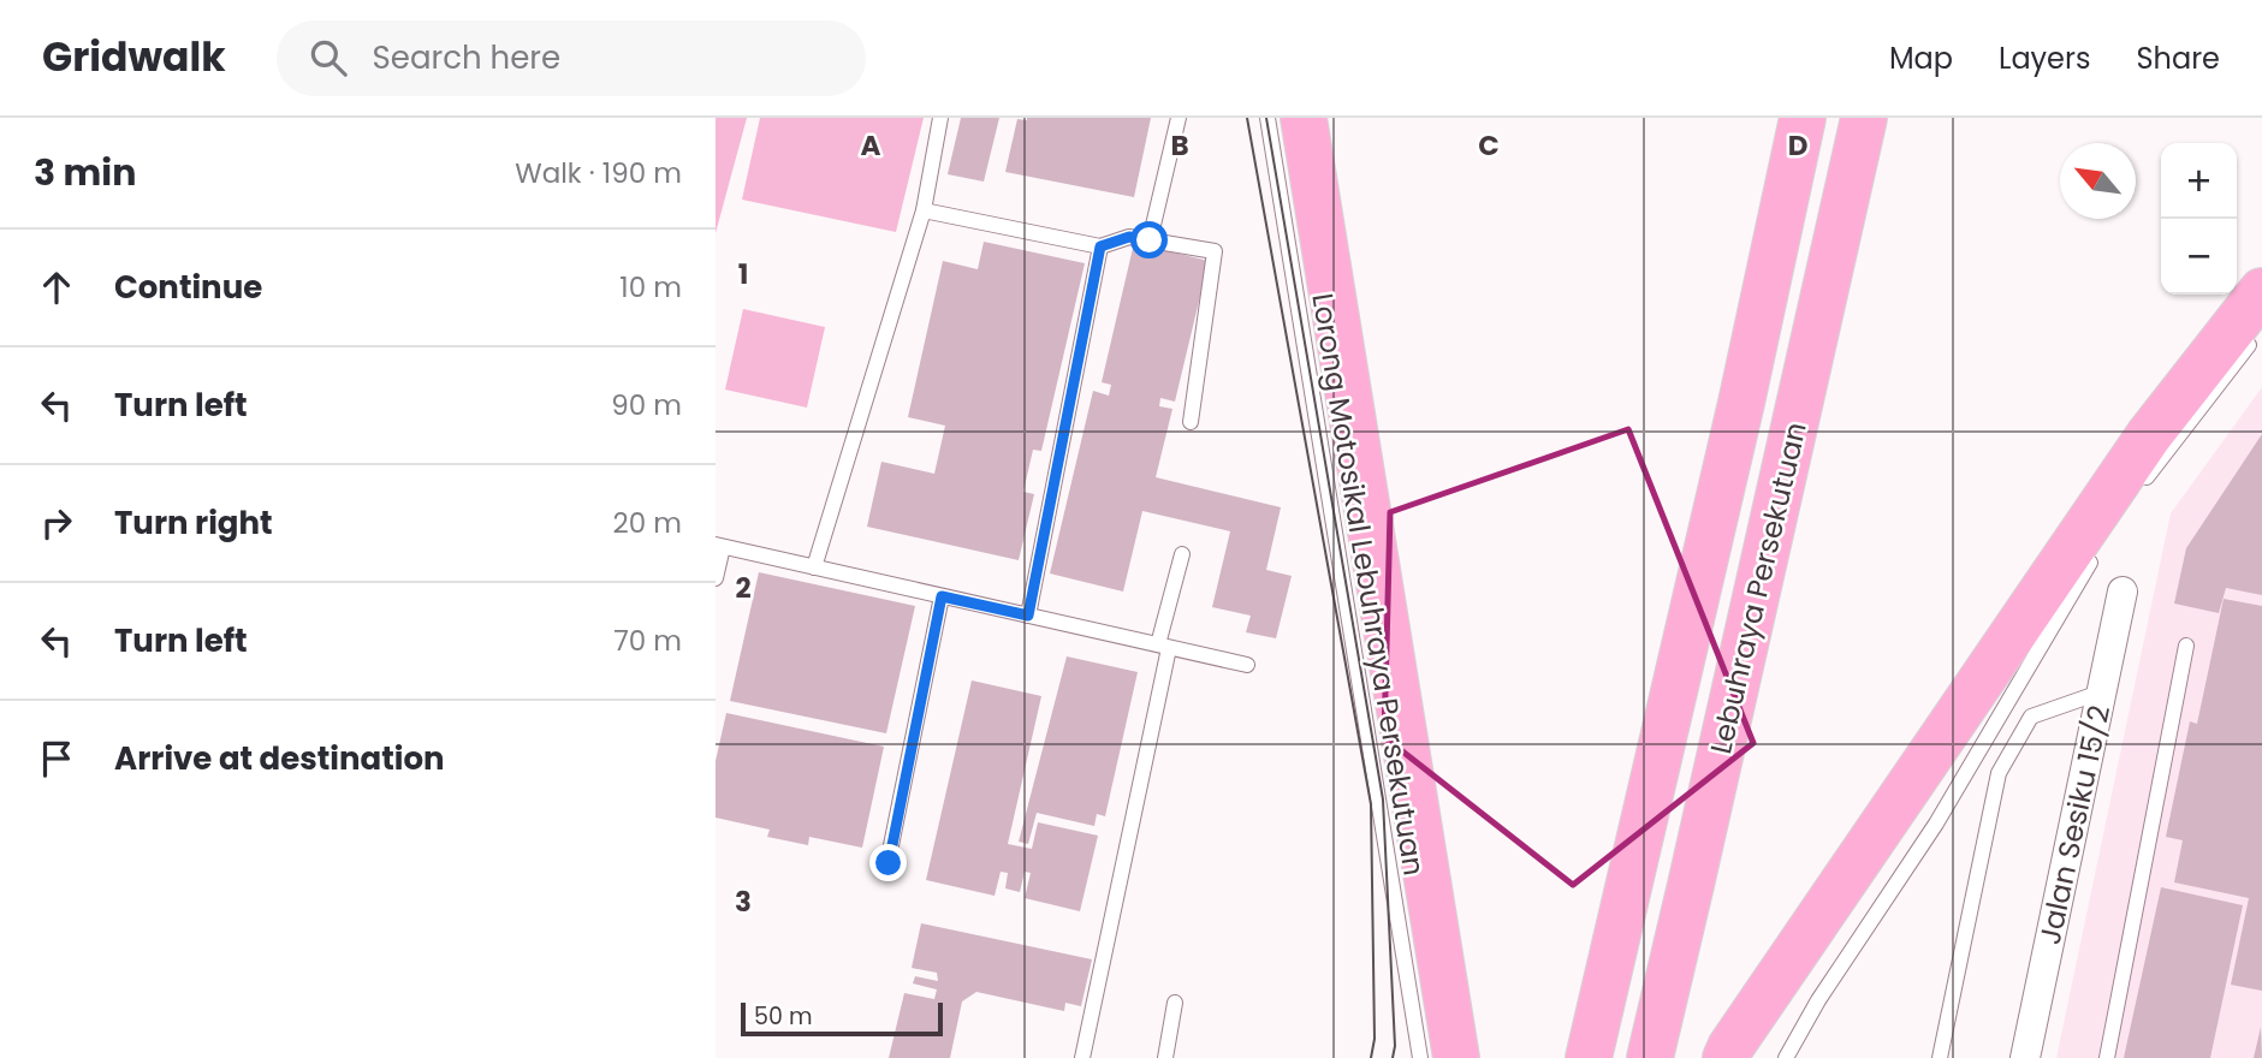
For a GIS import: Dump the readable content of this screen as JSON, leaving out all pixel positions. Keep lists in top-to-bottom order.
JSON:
{
  "streets": {
    "highway": ["Lebuhraya Persekutuan"],
    "street": ["Jalan Sesiku 15/2"],
    "lane": ["Lorong Motosikal Lebuhraya Persekutuan"]
  },
  "scale_bar": "50 m",
  "north": "top left",
  "page": {
    "header": "Gridwalk",
    "search": "Search here",
    "nav": ["Map", "Layers", "Share"],
    "heading": ["3 min", "Walk · 190 m"],
    "map_buttons": ["+", "−"],
    "list": [
      ["Continue", "10 m"],
      ["Turn left", "90 m"],
      ["Turn right", "20 m"],
      ["Turn left", "70 m"],
      "Arrive at destination"
    ],
    "scale": "50 m"
  },
  "grid": {
    "columns": [
      "A",
      "B",
      "C",
      "D"
    ],
    "rows": ["1", "2", "3"]
  }
}
